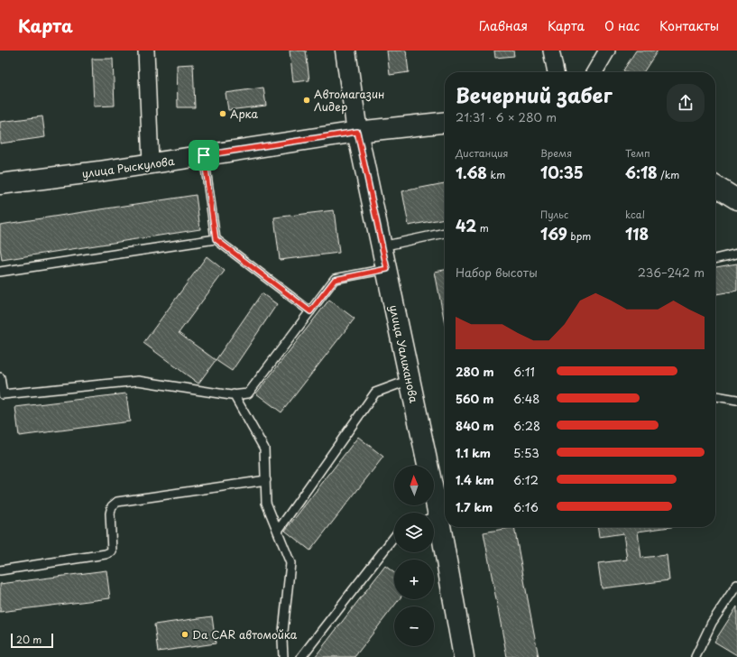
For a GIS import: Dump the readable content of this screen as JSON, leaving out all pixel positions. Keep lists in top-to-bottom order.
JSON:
{
  "streets": {
    "street": ["улица Рыскулова", "улица Уалиханова"]
  },
  "crossings": [
    ["улица Рыскулова", "улица Уалиханова"]
  ],
  "places": ["Автомагазин Лидер", "Арка", "Da CAR автомойка"],
  "scale_bar": "20 m",
  "north": "top",
  "page": {
    "header": "Карта",
    "nav": [
      "Главная",
      "Карта",
      "О нас",
      "Контакты"
    ],
    "heading": ["Вечерний забег", "21:31 · 6 × 280 m"],
    "stats": [
      ["Дистанция", "1.68 km"],
      ["Время", "10:35"],
      ["Темп", "6:18 /km"],
      ["42 m"],
      ["Пульс", "169 bpm"],
      ["kcal", "118"]
    ],
    "chart": ["Набор высоты", "236–242 m"],
    "list": [
      {
        "name": "280 m",
        "note": "6:11"
      },
      {
        "name": "560 m",
        "note": "6:48"
      },
      {
        "name": "840 m",
        "note": "6:28"
      },
      {
        "name": "1.1 km",
        "note": "5:53"
      },
      {
        "name": "1.4 km",
        "note": "6:12"
      },
      {
        "name": "1.7 km",
        "note": "6:16"
      }
    ],
    "map_buttons": ["+", "−"],
    "scale": "20 m"
  }
}
